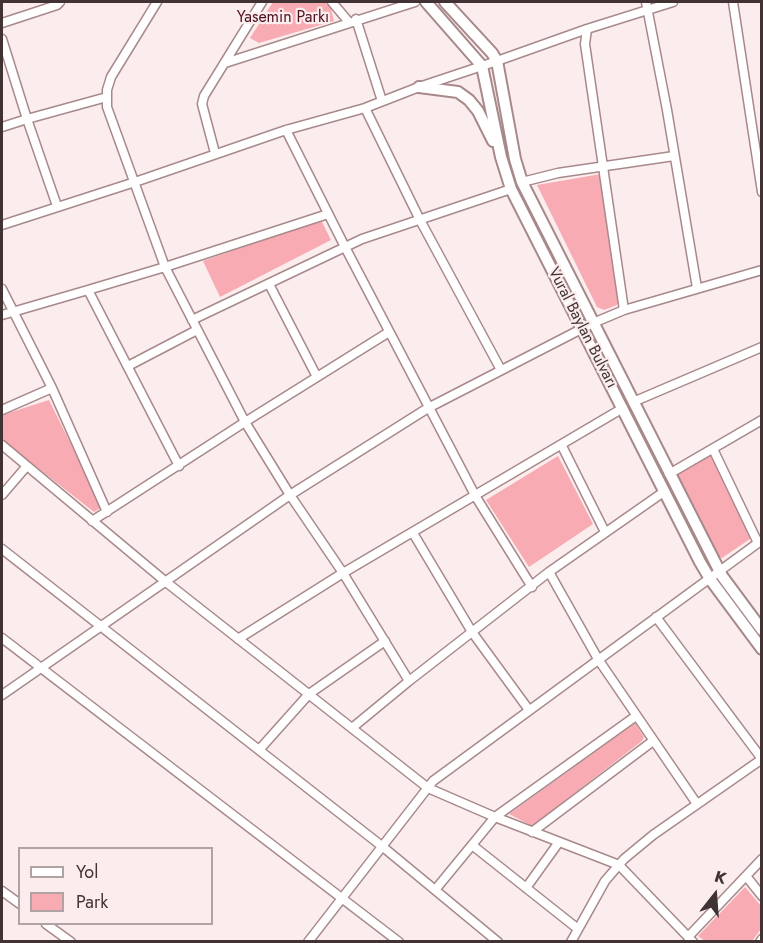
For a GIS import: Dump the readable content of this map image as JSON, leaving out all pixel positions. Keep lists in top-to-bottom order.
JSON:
{
  "streets": {
    "main road": ["Vural Baylan Bulvarı"]
  },
  "parks": ["Yasemin Parkı"],
  "legend": ["Yol", "Park"],
  "north": "top"
}
